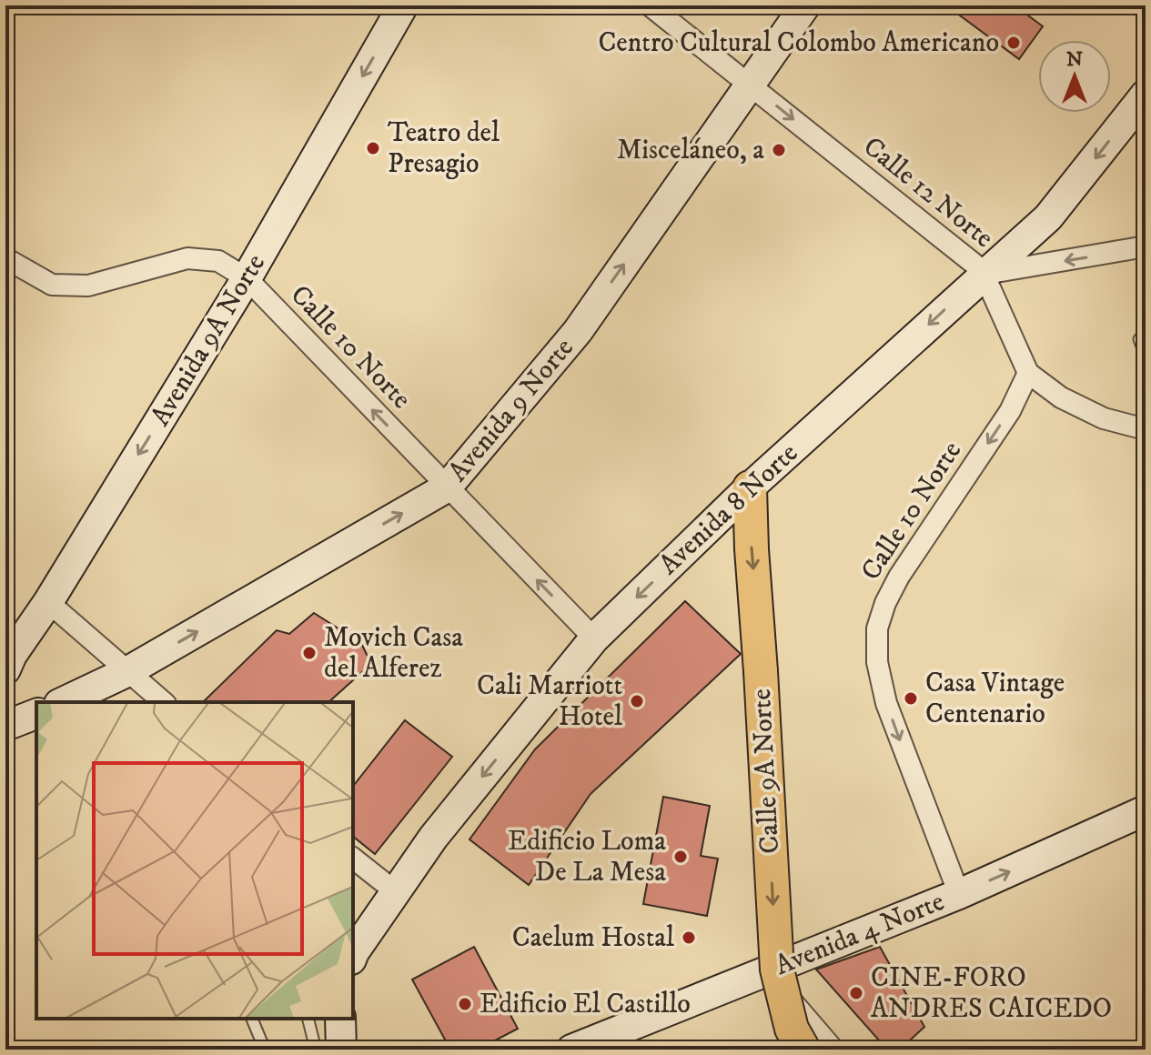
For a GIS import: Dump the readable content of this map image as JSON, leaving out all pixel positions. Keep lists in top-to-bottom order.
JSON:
{
  "streets": {
    "main road": ["Calle 9A Norte"],
    "street": [
      "Calle 12 Norte",
      "Avenida 9A Norte",
      "Calle 10 Norte",
      "Avenida 9 Norte",
      "Avenida 8 Norte",
      "Avenida 4 Norte"
    ]
  },
  "crossings": [
    ["Calle 12 Norte", "Calle 10 Norte"],
    ["Calle 12 Norte", "Avenida 9 Norte"],
    ["Calle 12 Norte", "Avenida 8 Norte"],
    ["Avenida 9A Norte", "Calle 10 Norte"],
    ["Calle 10 Norte", "Avenida 9 Norte"],
    ["Calle 10 Norte", "Avenida 8 Norte"],
    ["Calle 10 Norte", "Avenida 4 Norte"],
    ["Avenida 8 Norte", "Calle 9A Norte"]
  ],
  "one_way": [
    "Calle 12 Norte",
    "Avenida 9A Norte",
    "Avenida 9 Norte",
    "Avenida 8 Norte",
    "Calle 9A Norte"
  ],
  "places": [
    "Centro Cultural Colombo Americano",
    "Teatro del Presagio",
    "Misceláneo, a",
    "Movich Casa del Alferez",
    "Casa Vintage Centenario",
    "Cali Marriott Hotel",
    "Edificio Loma De La Mesa",
    "Caelum Hostal",
    "CINE-FORO ANDRES CAICEDO",
    "Edificio El Castillo"
  ],
  "north": "top"
}
